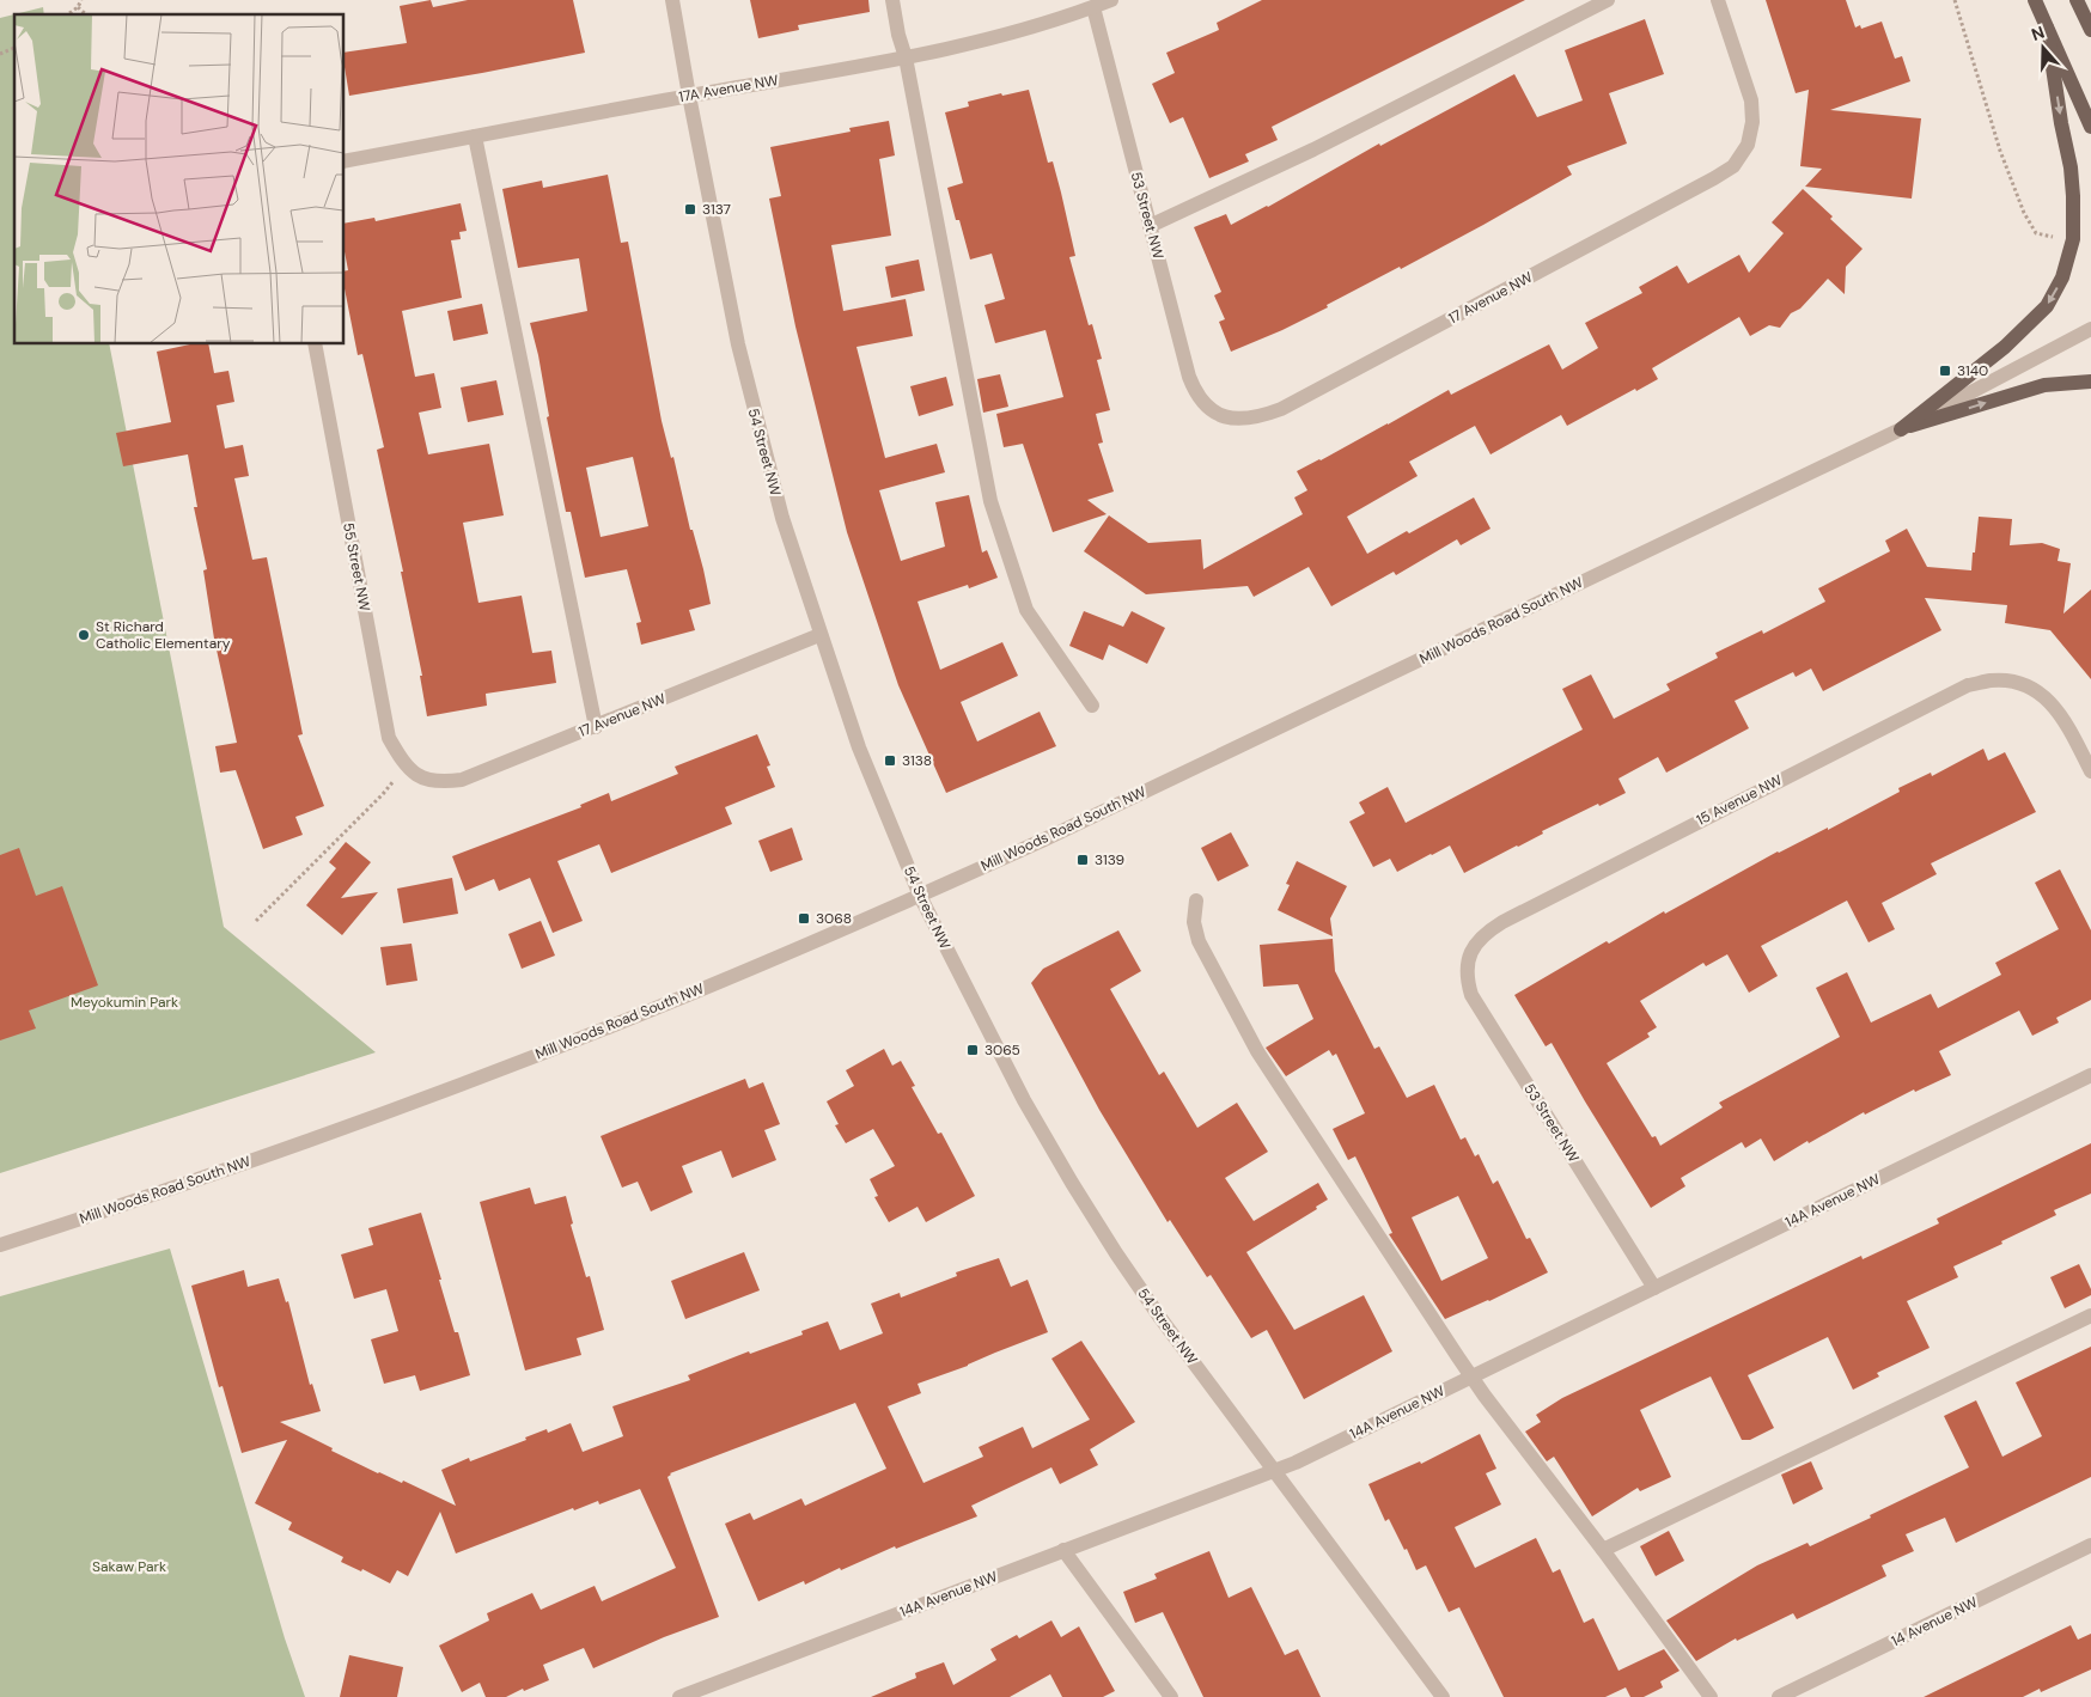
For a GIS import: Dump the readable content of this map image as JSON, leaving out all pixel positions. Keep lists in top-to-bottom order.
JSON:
{
  "streets": {
    "street": [
      "17A Avenue NW",
      "53 Street NW",
      "17 Avenue NW",
      "54 Street NW",
      "55 Street NW",
      "Mill Woods Road South NW",
      "15 Avenue NW",
      "14A Avenue NW",
      "14 Avenue NW"
    ]
  },
  "crossings": [
    ["17A Avenue NW", "53 Street NW"],
    ["17A Avenue NW", "54 Street NW"],
    ["53 Street NW", "17 Avenue NW"],
    ["53 Street NW", "15 Avenue NW"],
    ["53 Street NW", "14A Avenue NW"],
    ["17 Avenue NW", "54 Street NW"],
    ["17 Avenue NW", "55 Street NW"],
    ["54 Street NW", "Mill Woods Road South NW"],
    ["54 Street NW", "14A Avenue NW"]
  ],
  "parks": ["Meyokumin Park", "Sakaw Park"],
  "places": {
    "transit": [
      "3137",
      "3140",
      "3138",
      "3139",
      "3068",
      "3065"
    ],
    "other": ["St Richard Catholic Elementary"]
  },
  "north": "top"
}
